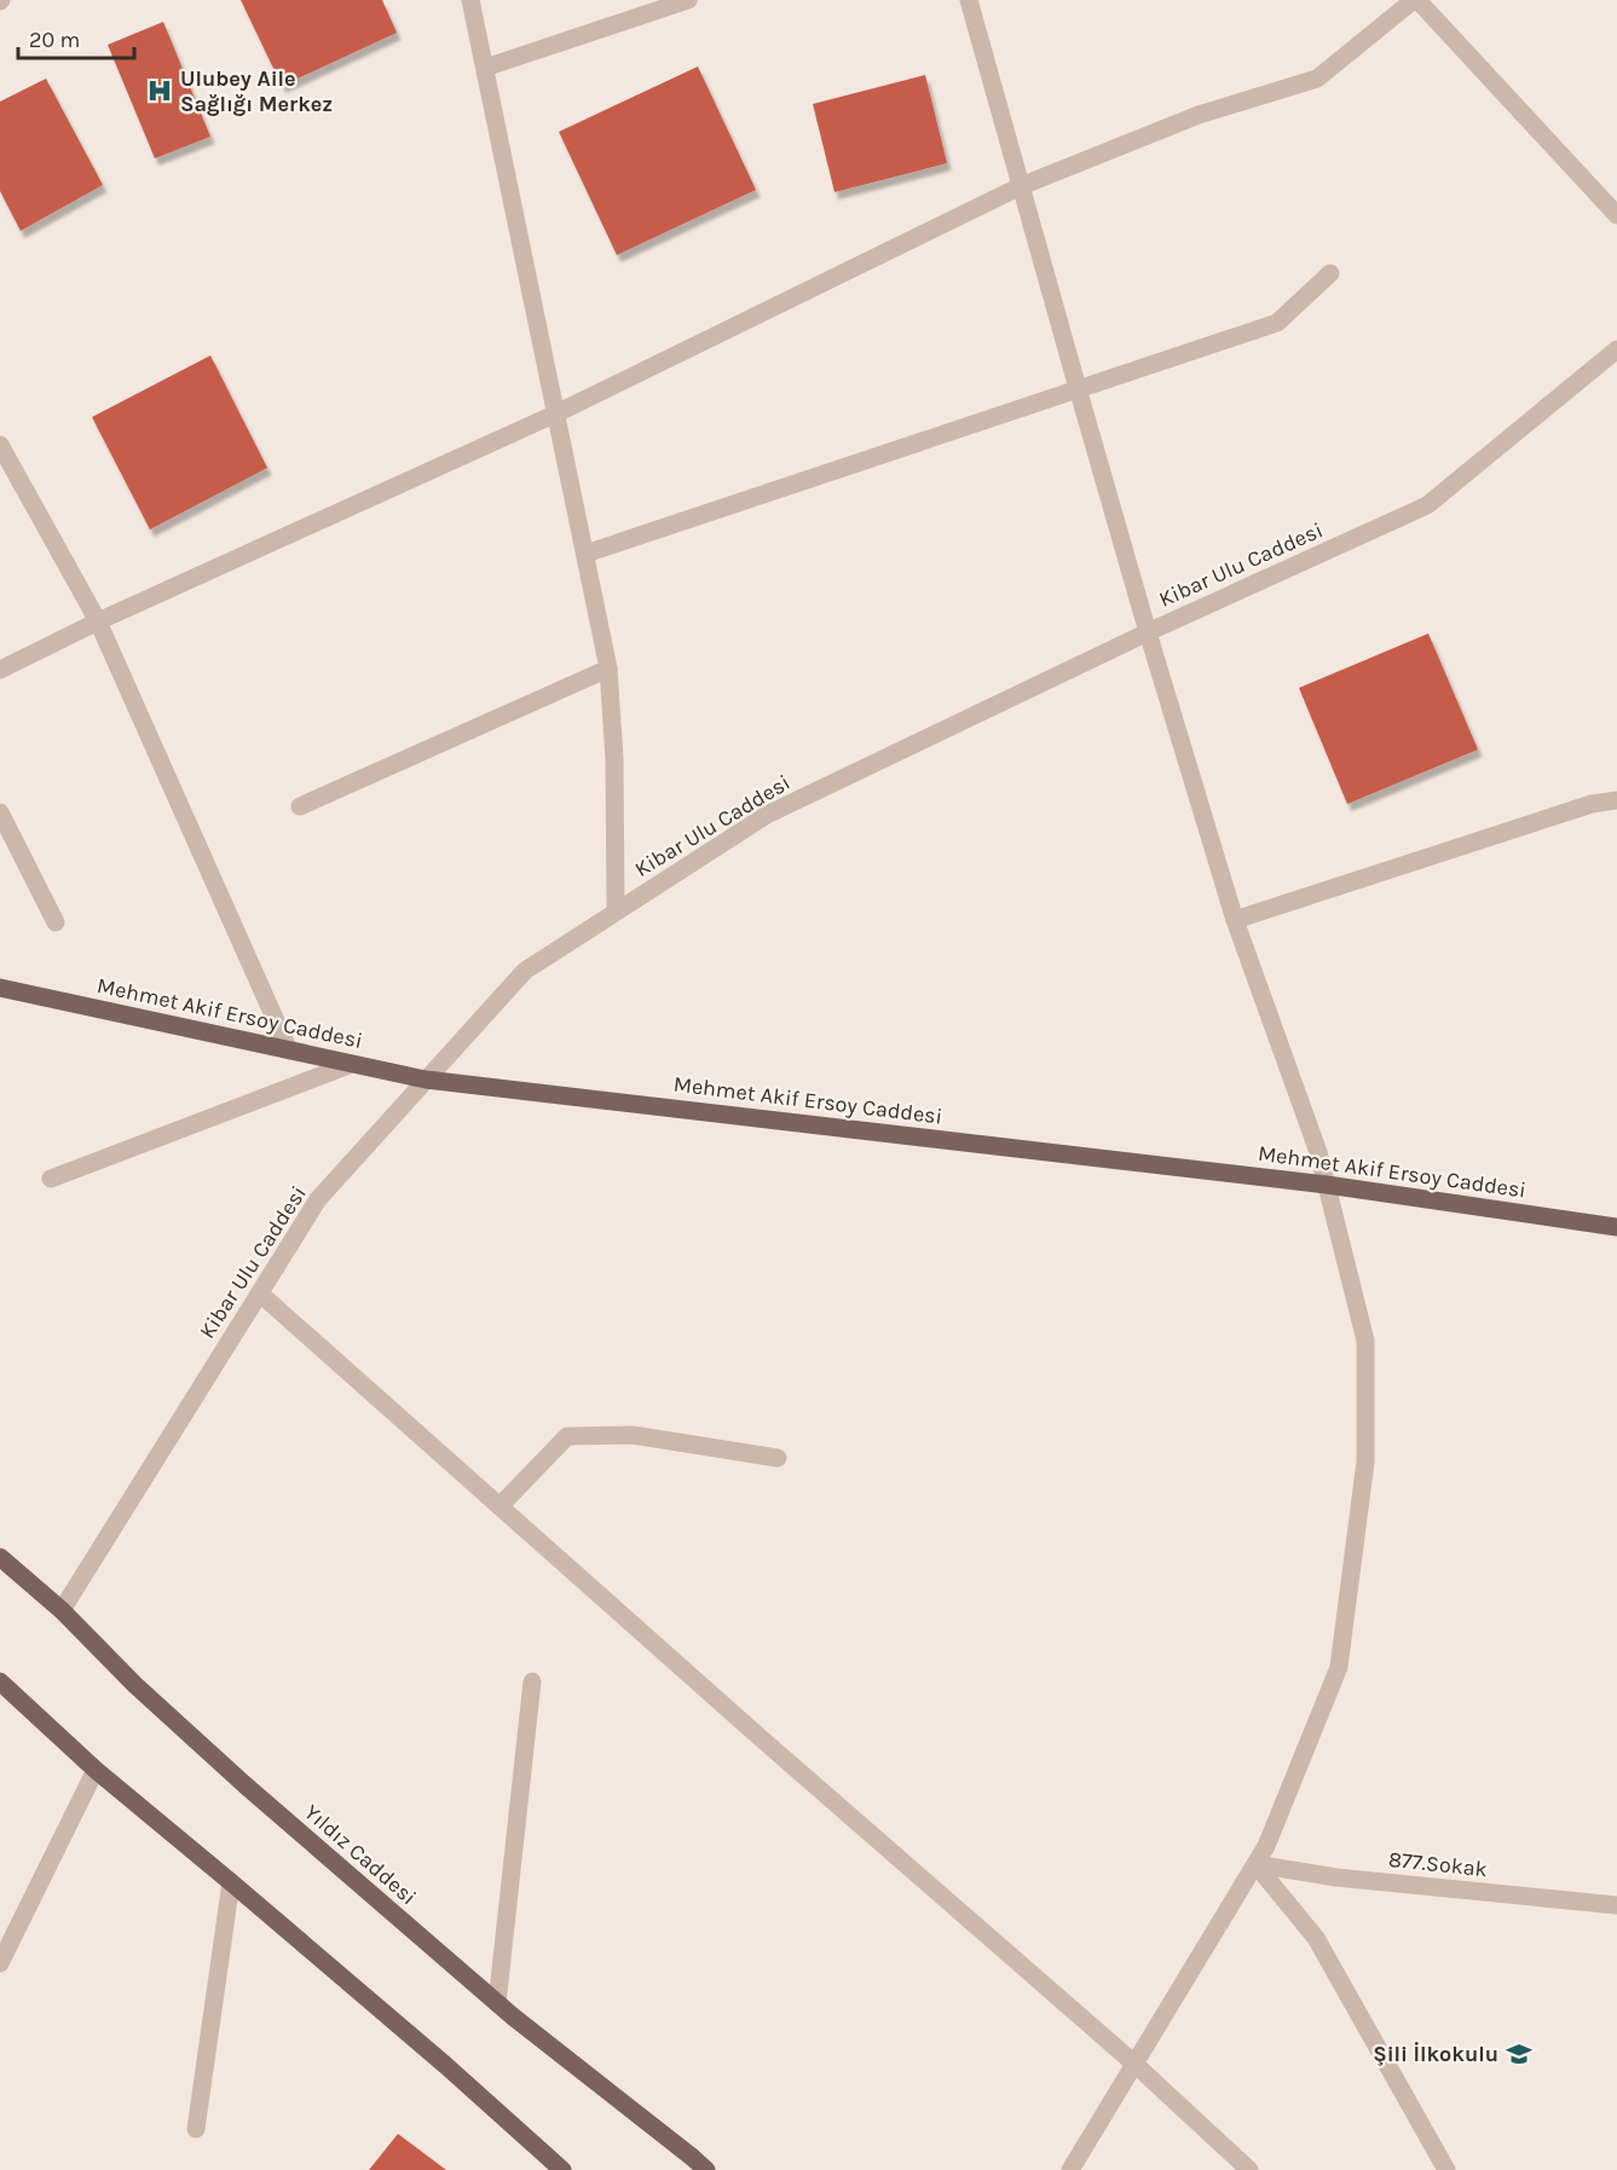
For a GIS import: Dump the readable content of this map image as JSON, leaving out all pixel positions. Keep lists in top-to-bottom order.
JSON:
{
  "streets": {
    "main road": ["Mehmet Akif Ersoy Caddesi", "Yıldız Caddesi"],
    "street": ["Kibar Ulu Caddesi", "877.Sokak"]
  },
  "crossings": [
    ["Kibar Ulu Caddesi", "Mehmet Akif Ersoy Caddesi"],
    ["Kibar Ulu Caddesi", "Yıldız Caddesi"]
  ],
  "places": {
    "hospital": ["Ulubey Aile Sağlığı Merkez"],
    "school or university": ["Şili İlkokulu"]
  },
  "scale_bar": "20 m"
}
